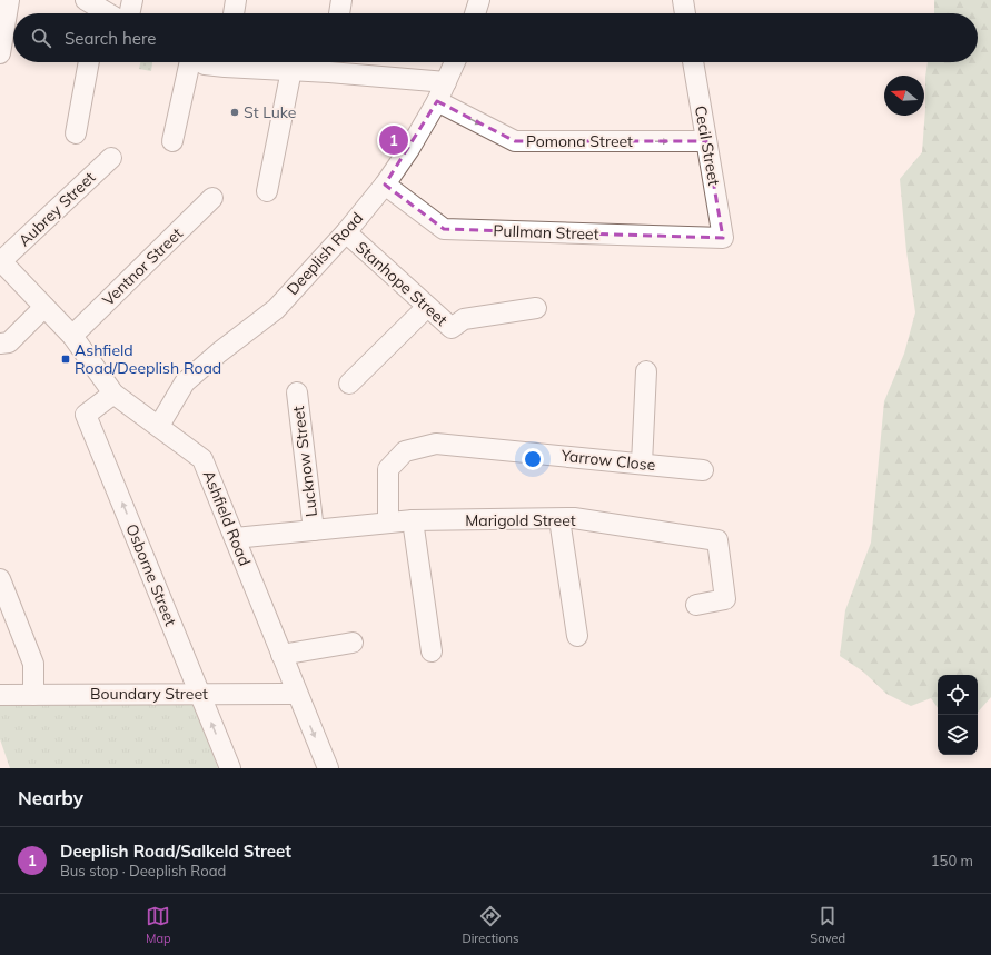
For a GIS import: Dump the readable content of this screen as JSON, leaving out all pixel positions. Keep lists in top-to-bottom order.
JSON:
{
  "streets": {
    "street": [
      "Pomona Street",
      "Cecil Street",
      "Aubrey Street",
      "Pullman Street",
      "Deeplish Road",
      "Ventnor Street",
      "Stanhope Street",
      "Yarrow Close",
      "Lucknow Street",
      "Ashfield Road",
      "Marigold Street",
      "Osborne Street",
      "Boundary Street"
    ]
  },
  "crossings": [
    ["Pomona Street", "Cecil Street"],
    ["Pomona Street", "Deeplish Road"],
    ["Cecil Street", "Pullman Street"],
    ["Aubrey Street", "Ashfield Road"],
    ["Pullman Street", "Deeplish Road"],
    ["Deeplish Road", "Stanhope Street"],
    ["Deeplish Road", "Ashfield Road"],
    ["Ventnor Street", "Ashfield Road"],
    ["Yarrow Close", "Marigold Street"],
    ["Lucknow Street", "Marigold Street"],
    ["Ashfield Road", "Marigold Street"],
    ["Ashfield Road", "Osborne Street"],
    ["Ashfield Road", "Boundary Street"],
    ["Osborne Street", "Boundary Street"]
  ],
  "one_way": ["Pomona Street", "Osborne Street"],
  "places": {
    "other": ["St Luke"],
    "transit": ["Ashfield Road/Deeplish Road"]
  },
  "north": "left",
  "page": {
    "search": "Search here",
    "pins": "1",
    "heading": "Nearby",
    "list": [
      {
        "mark": "1",
        "name": "Deeplish Road/Salkeld Street",
        "note": "Bus stop · Deeplish Road",
        "value": "150 m"
      }
    ],
    "nav": ["Map", "Directions", "Saved"]
  }
}
